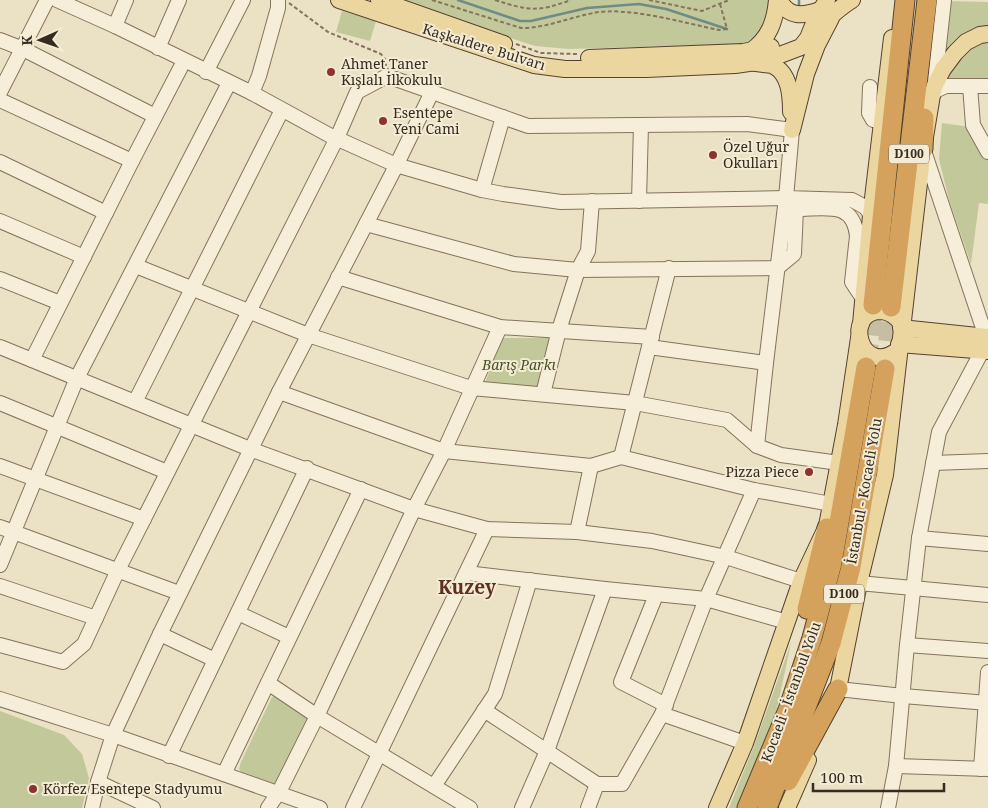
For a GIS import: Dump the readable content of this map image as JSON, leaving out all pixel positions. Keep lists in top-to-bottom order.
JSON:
{
  "streets": {
    "highway": ["D100", "İstanbul - Kocaeli Yolu", "Kocaeli - İstanbul Yolu"],
    "main road": ["Kaşkaldere Bulvarı"]
  },
  "districts": ["Kuzey"],
  "parks": ["Barış Parkı"],
  "places": [
    "Ahmet Taner Kışlalı İlkokulu",
    "Esentepe Yeni Cami",
    "Özel Uğur Okulları",
    "Pizza Piece",
    "Körfez Esentepe Stadyumu"
  ],
  "scale_bar": "100 m",
  "north": "left"
}
